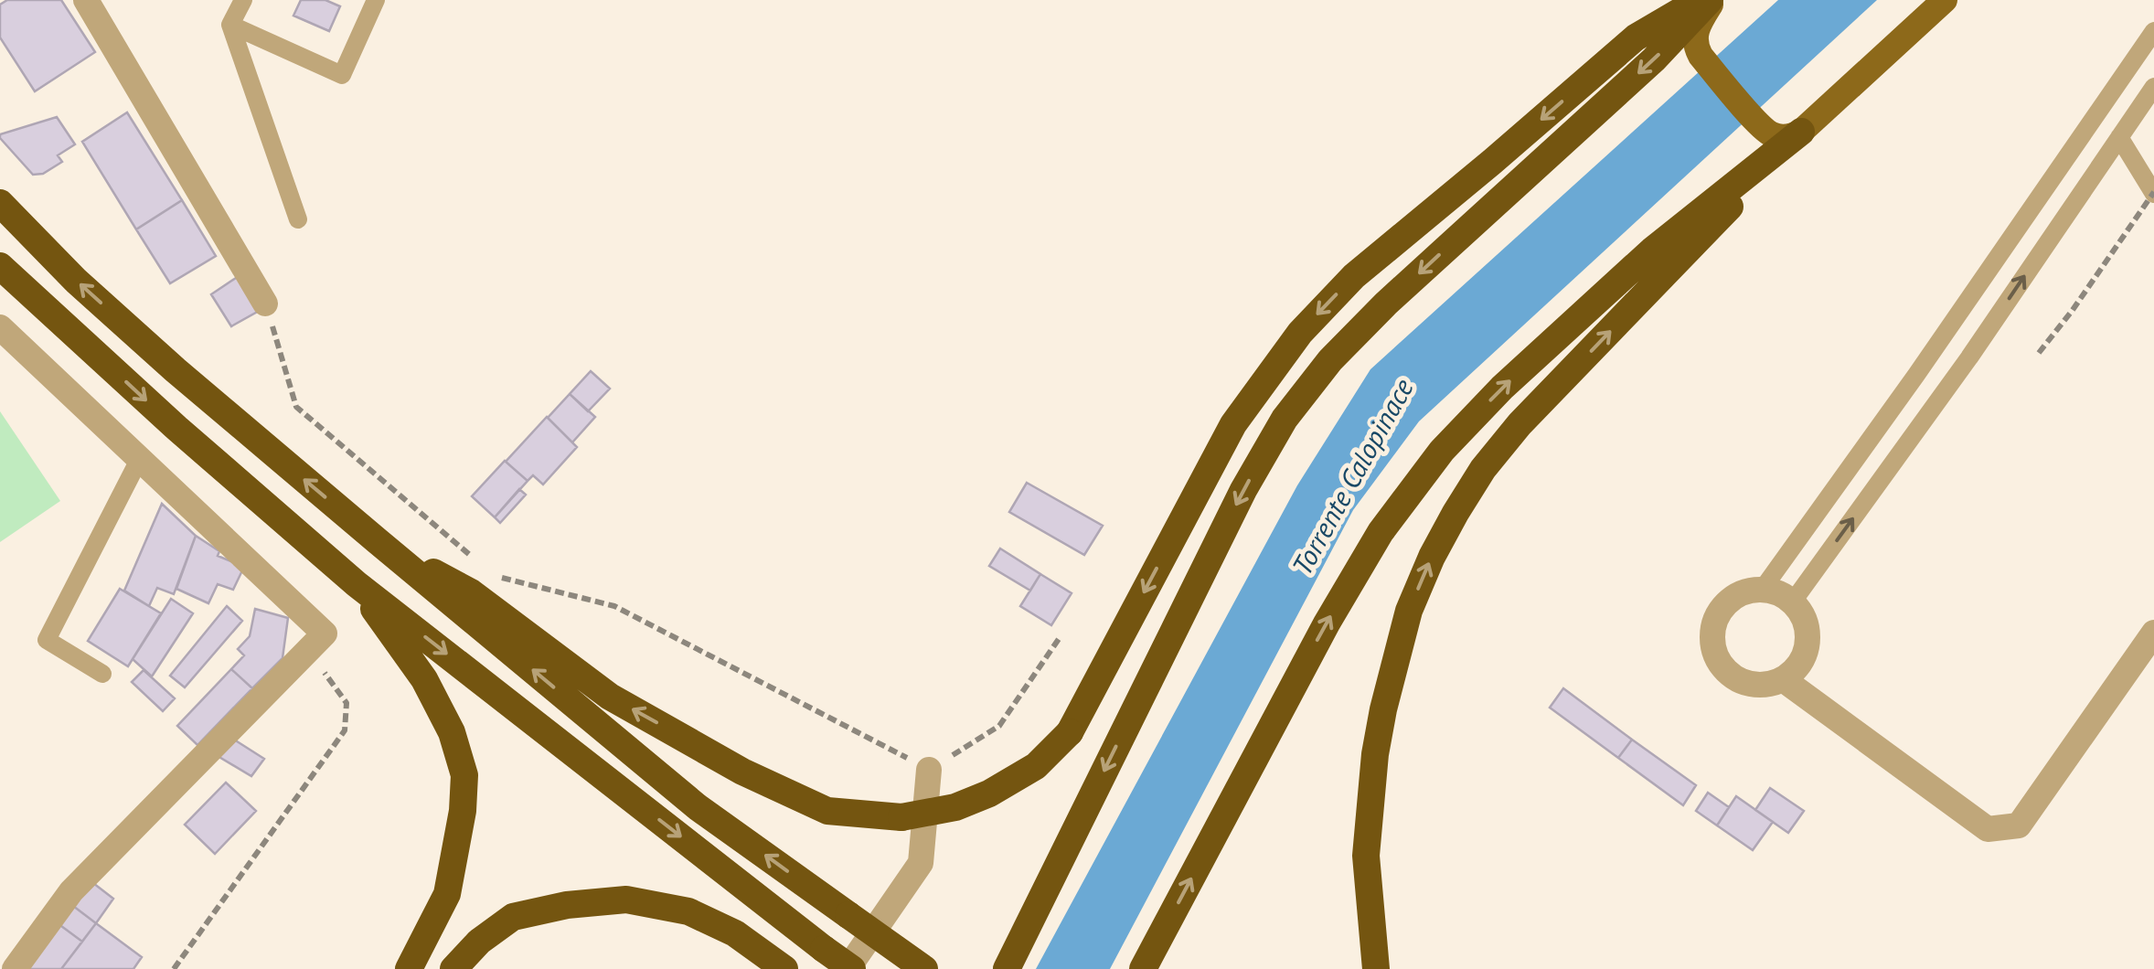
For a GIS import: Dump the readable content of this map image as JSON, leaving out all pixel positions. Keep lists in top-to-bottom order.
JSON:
{
  "water": ["Torrente Calopinace"]
}
